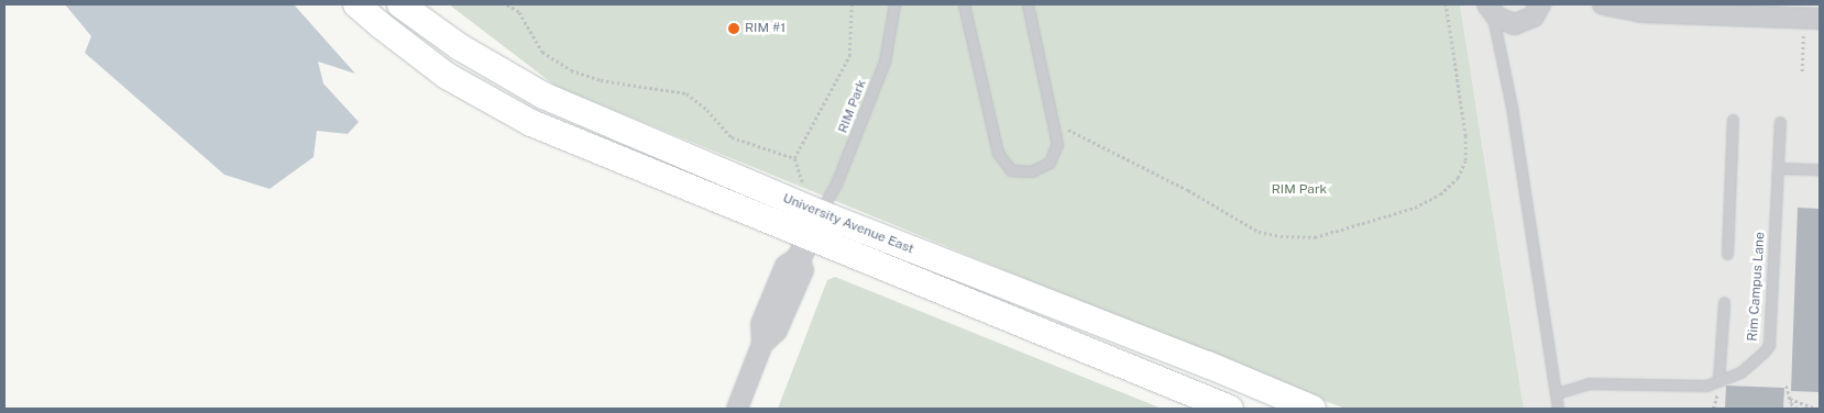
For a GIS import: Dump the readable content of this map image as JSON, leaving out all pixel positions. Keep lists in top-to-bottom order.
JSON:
{
  "streets": {
    "main road": ["University Avenue East"],
    "lane": ["RIM Park", "Rim Campus Lane"]
  },
  "crossings": [
    ["RIM Park", "University Avenue East"]
  ],
  "parks": ["RIM Park"],
  "places": ["RIM #1"]
}
